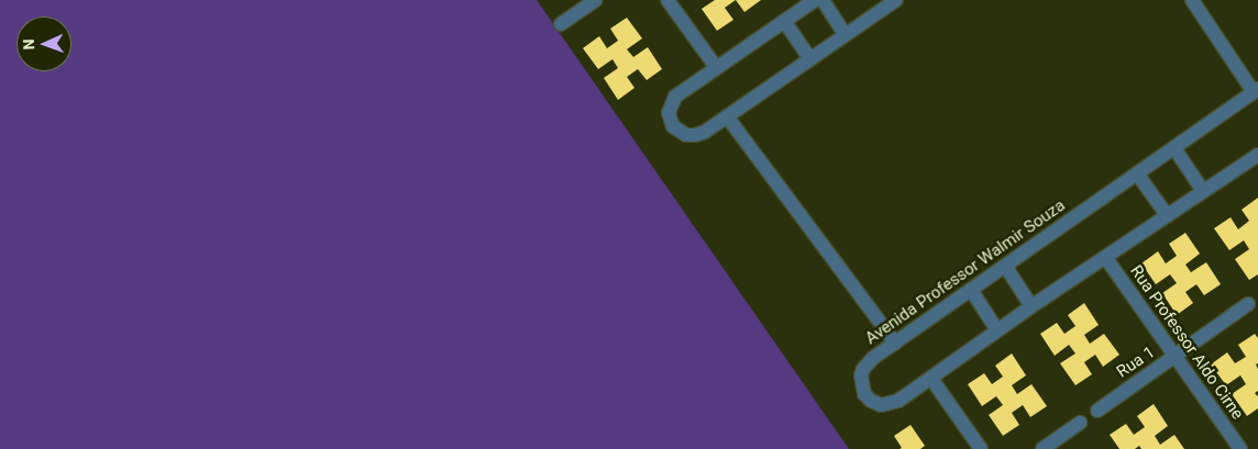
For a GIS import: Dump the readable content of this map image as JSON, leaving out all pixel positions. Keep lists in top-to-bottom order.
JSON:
{
  "streets": {
    "street": ["Avenida Professor Walmir Souza", "Rua Professor Aldo Cirne", "Rua 1"]
  },
  "crossings": [
    ["Avenida Professor Walmir Souza", "Rua Professor Aldo Cirne"],
    ["Rua Professor Aldo Cirne", "Rua 1"]
  ],
  "north": "left"
}
